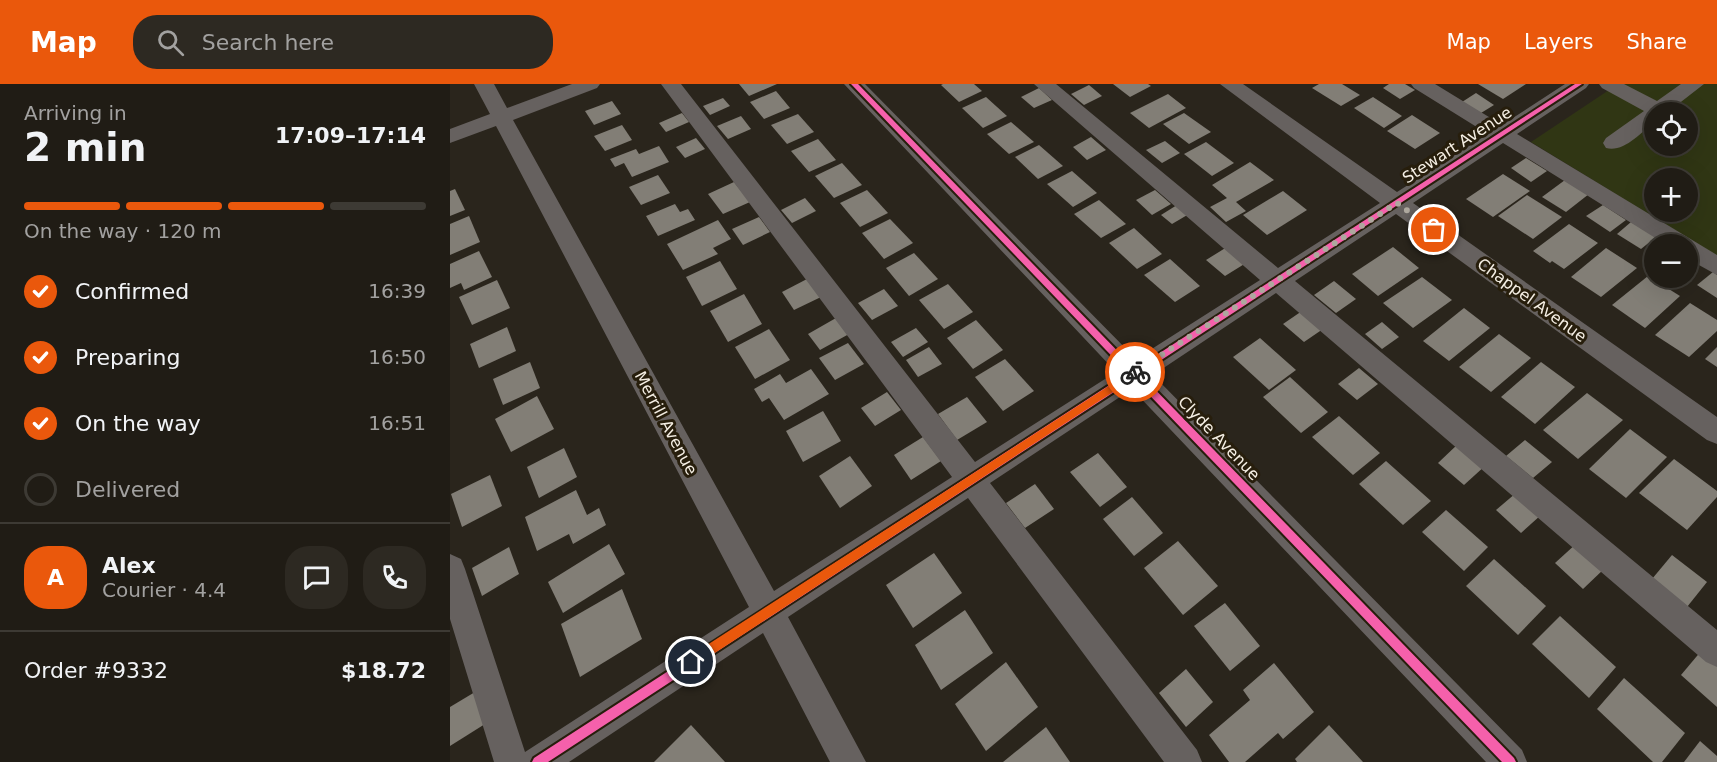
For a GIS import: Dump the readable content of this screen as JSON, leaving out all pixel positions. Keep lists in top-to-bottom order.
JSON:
{
  "streets": {
    "street": [
      "Stewart Avenue",
      "Chappel Avenue",
      "Merrill Avenue",
      "Clyde Avenue"
    ]
  },
  "crossings": [
    ["Stewart Avenue", "Chappel Avenue"],
    ["Stewart Avenue", "Merrill Avenue"],
    ["Stewart Avenue", "Clyde Avenue"]
  ],
  "page": {
    "header": "Map",
    "search": "Search here",
    "nav": ["Map", "Layers", "Share"],
    "heading": ["2 min", "Arriving in", "17:09–17:14"],
    "panel": [
      "Alex",
      "Courier · 4.4",
      "Order #9332",
      "$18.72"
    ],
    "map_buttons": ["+", "−"],
    "bar": "On the way · 120 m",
    "list": [
      ["Confirmed", "16:39"],
      ["Preparing", "16:50"],
      ["On the way", "16:51"],
      "Delivered"
    ],
    "round": "A"
  }
}
